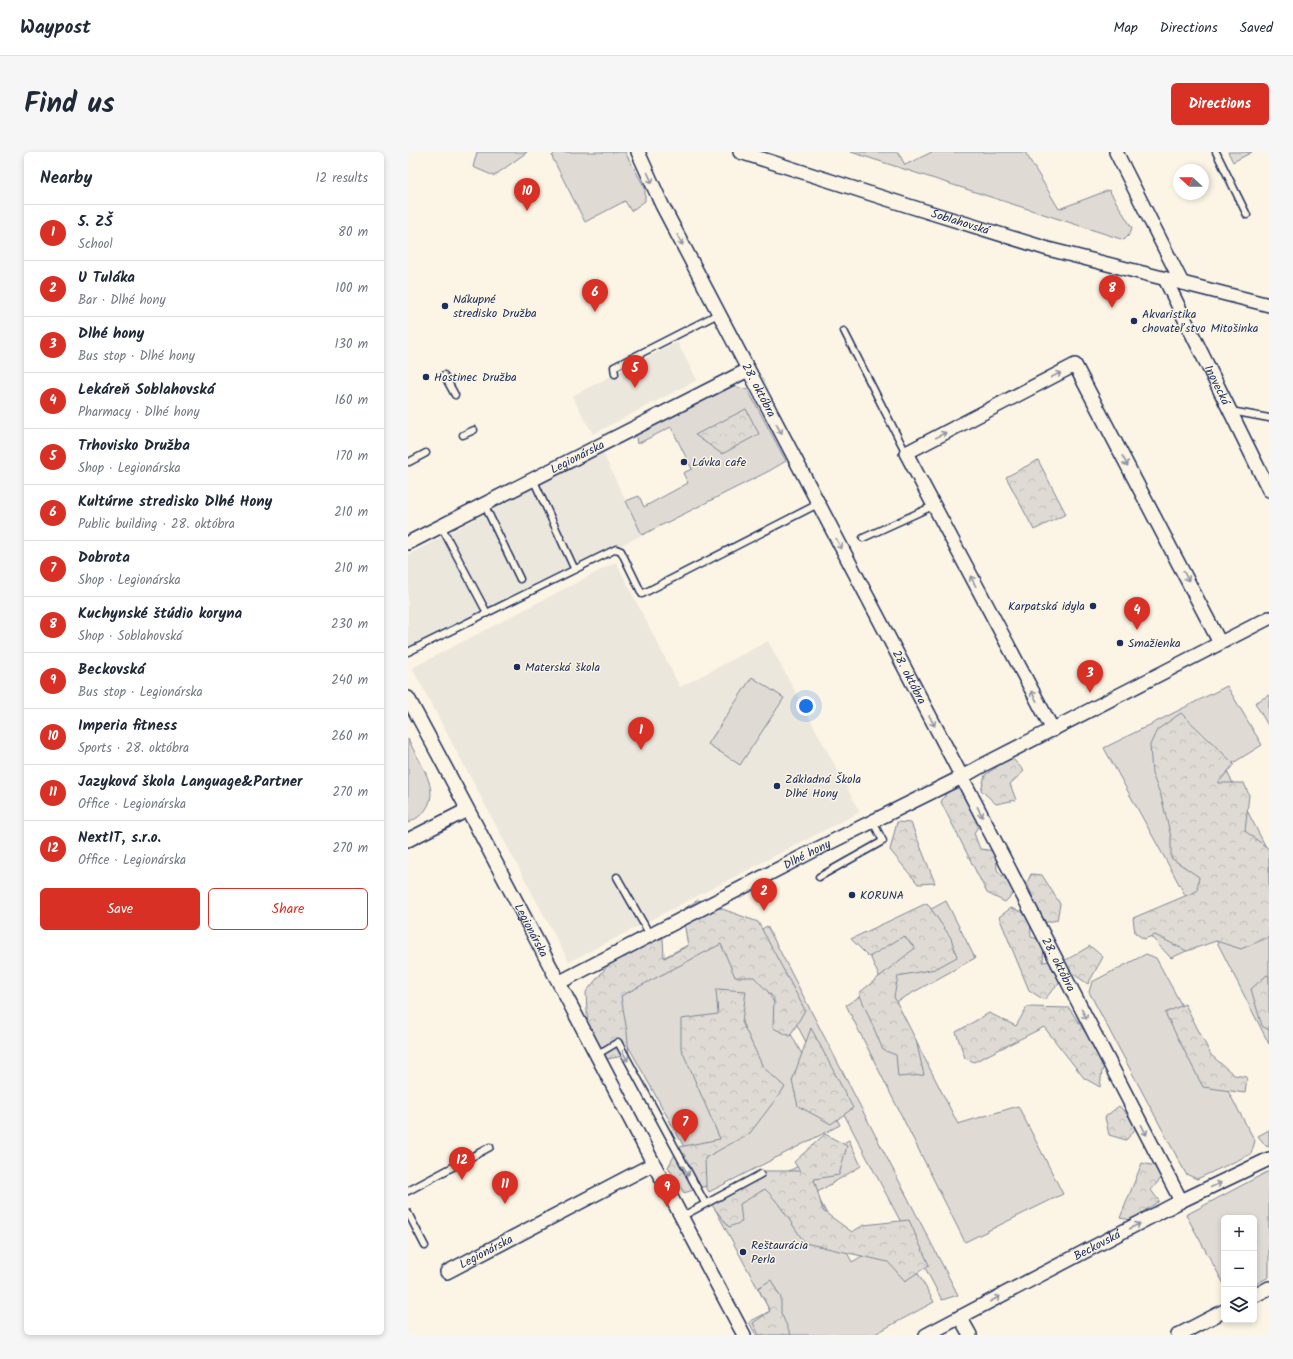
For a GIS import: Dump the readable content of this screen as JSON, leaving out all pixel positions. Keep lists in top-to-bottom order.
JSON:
{
  "streets": {
    "street": [
      "Soblahovská",
      "Inovecká",
      "28. októbra",
      "Legionárska",
      "Dlhé hony",
      "Beckovská"
    ]
  },
  "crossings": [
    ["Soblahovská", "Inovecká"],
    ["28. októbra", "Legionárska"],
    ["28. októbra", "Dlhé hony"],
    ["28. októbra", "Beckovská"],
    ["Legionárska", "Dlhé hony"]
  ],
  "one_way": ["28. októbra", "Beckovská"],
  "places": [
    "Nákupné stredisko Družba",
    "Akvaristika chovateľstvo Mitošinka",
    "Hostinec Družba",
    "Lávka cafe",
    "Karpatská idyla",
    "Smažienka",
    "Materská škola",
    "Základná Škola Dlhé Hony",
    "KORUNA",
    "Reštaurácia Perla"
  ],
  "north": "left",
  "page": {
    "header": "Waypost",
    "nav": ["Map", "Directions", "Saved"],
    "title": "Find us",
    "buttons": [
      "Directions",
      ["Save", "Share"]
    ],
    "heading": ["Nearby", "12 results"],
    "pins": [
      "10",
      "8",
      "6",
      "5",
      "4",
      "3",
      "1",
      "2",
      "7",
      "12",
      "11",
      "9"
    ],
    "list": [
      {
        "mark": "1",
        "name": "5. ZŠ",
        "note": "School",
        "value": "80 m"
      },
      {
        "mark": "2",
        "name": "U Tuláka",
        "note": "Bar · Dlhé hony",
        "value": "100 m"
      },
      {
        "mark": "3",
        "name": "Dlhé hony",
        "note": "Bus stop · Dlhé hony",
        "value": "130 m"
      },
      {
        "mark": "4",
        "name": "Lekáreň Soblahovská",
        "note": "Pharmacy · Dlhé hony",
        "value": "160 m"
      },
      {
        "mark": "5",
        "name": "Trhovisko Družba",
        "note": "Shop · Legionárska",
        "value": "170 m"
      },
      {
        "mark": "6",
        "name": "Kultúrne stredisko Dlhé Hony",
        "note": "Public building · 28. októbra",
        "value": "210 m"
      },
      {
        "mark": "7",
        "name": "Dobrota",
        "note": "Shop · Legionárska",
        "value": "210 m"
      },
      {
        "mark": "8",
        "name": "Kuchynské štúdio koryna",
        "note": "Shop · Soblahovská",
        "value": "230 m"
      },
      {
        "mark": "9",
        "name": "Beckovská",
        "note": "Bus stop · Legionárska",
        "value": "240 m"
      },
      {
        "mark": "10",
        "name": "Imperia fitness",
        "note": "Sports · 28. októbra",
        "value": "260 m"
      },
      {
        "mark": "11",
        "name": "Jazyková škola Language&Partner",
        "note": "Office · Legionárska",
        "value": "270 m"
      },
      {
        "mark": "12",
        "name": "NextIT, s.r.o.",
        "note": "Office · Legionárska",
        "value": "270 m"
      }
    ],
    "map_buttons": ["+", "−"]
  }
}
